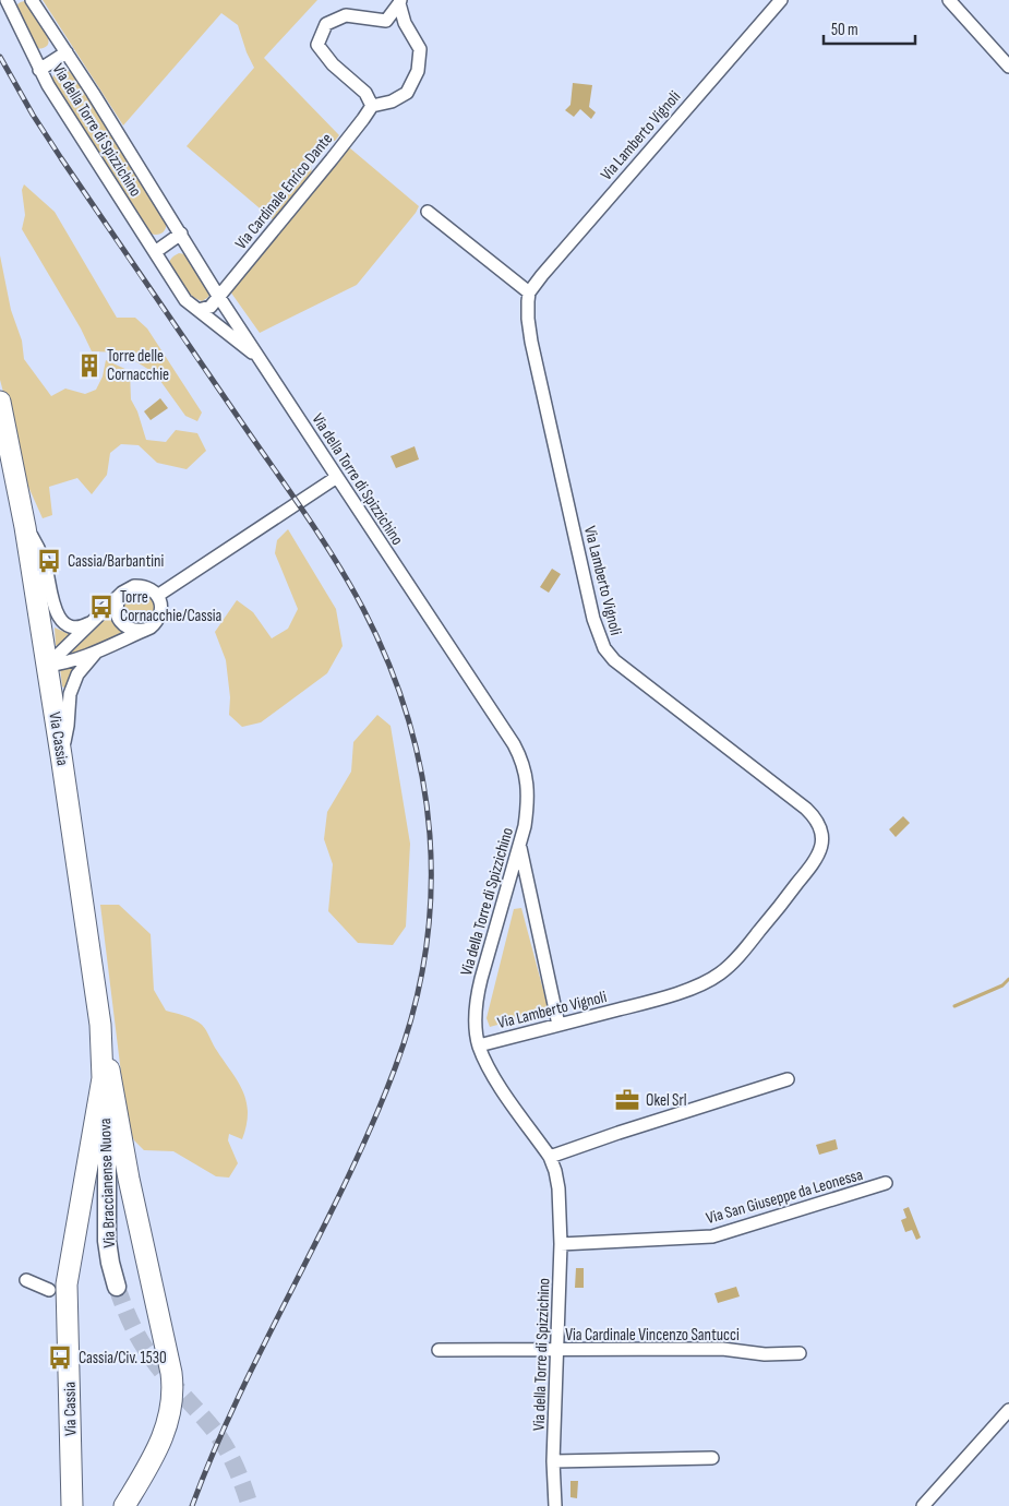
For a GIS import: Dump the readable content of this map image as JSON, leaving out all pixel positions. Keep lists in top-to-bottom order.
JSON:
{
  "streets": {
    "main road": ["Via Cassia", "Via Braccianense Nuova"],
    "street": [
      "Via della Torre di Spizzichino",
      "Via Lamberto Vignoli",
      "Via Cardinale Enrico Dante",
      "Via San Giuseppe da Leonessa",
      "Via Cardinale Vincenzo Santucci"
    ]
  },
  "crossings": [
    ["Via della Torre di Spizzichino", "Via Lamberto Vignoli"],
    ["Via della Torre di Spizzichino", "Via Cardinale Enrico Dante"],
    ["Via della Torre di Spizzichino", "Via San Giuseppe da Leonessa"],
    ["Via della Torre di Spizzichino", "Via Cardinale Vincenzo Santucci"],
    ["Via Cassia", "Via Braccianense Nuova"]
  ],
  "places": {
    "building": ["Torre delle Cornacchie"],
    "bus stop": ["Cassia/Barbantini", "Torre Cornacchie/Cassia", "Cassia/Civ. 1530"],
    "office": ["Okel Srl"]
  },
  "scale_bar": "50 m"
}
